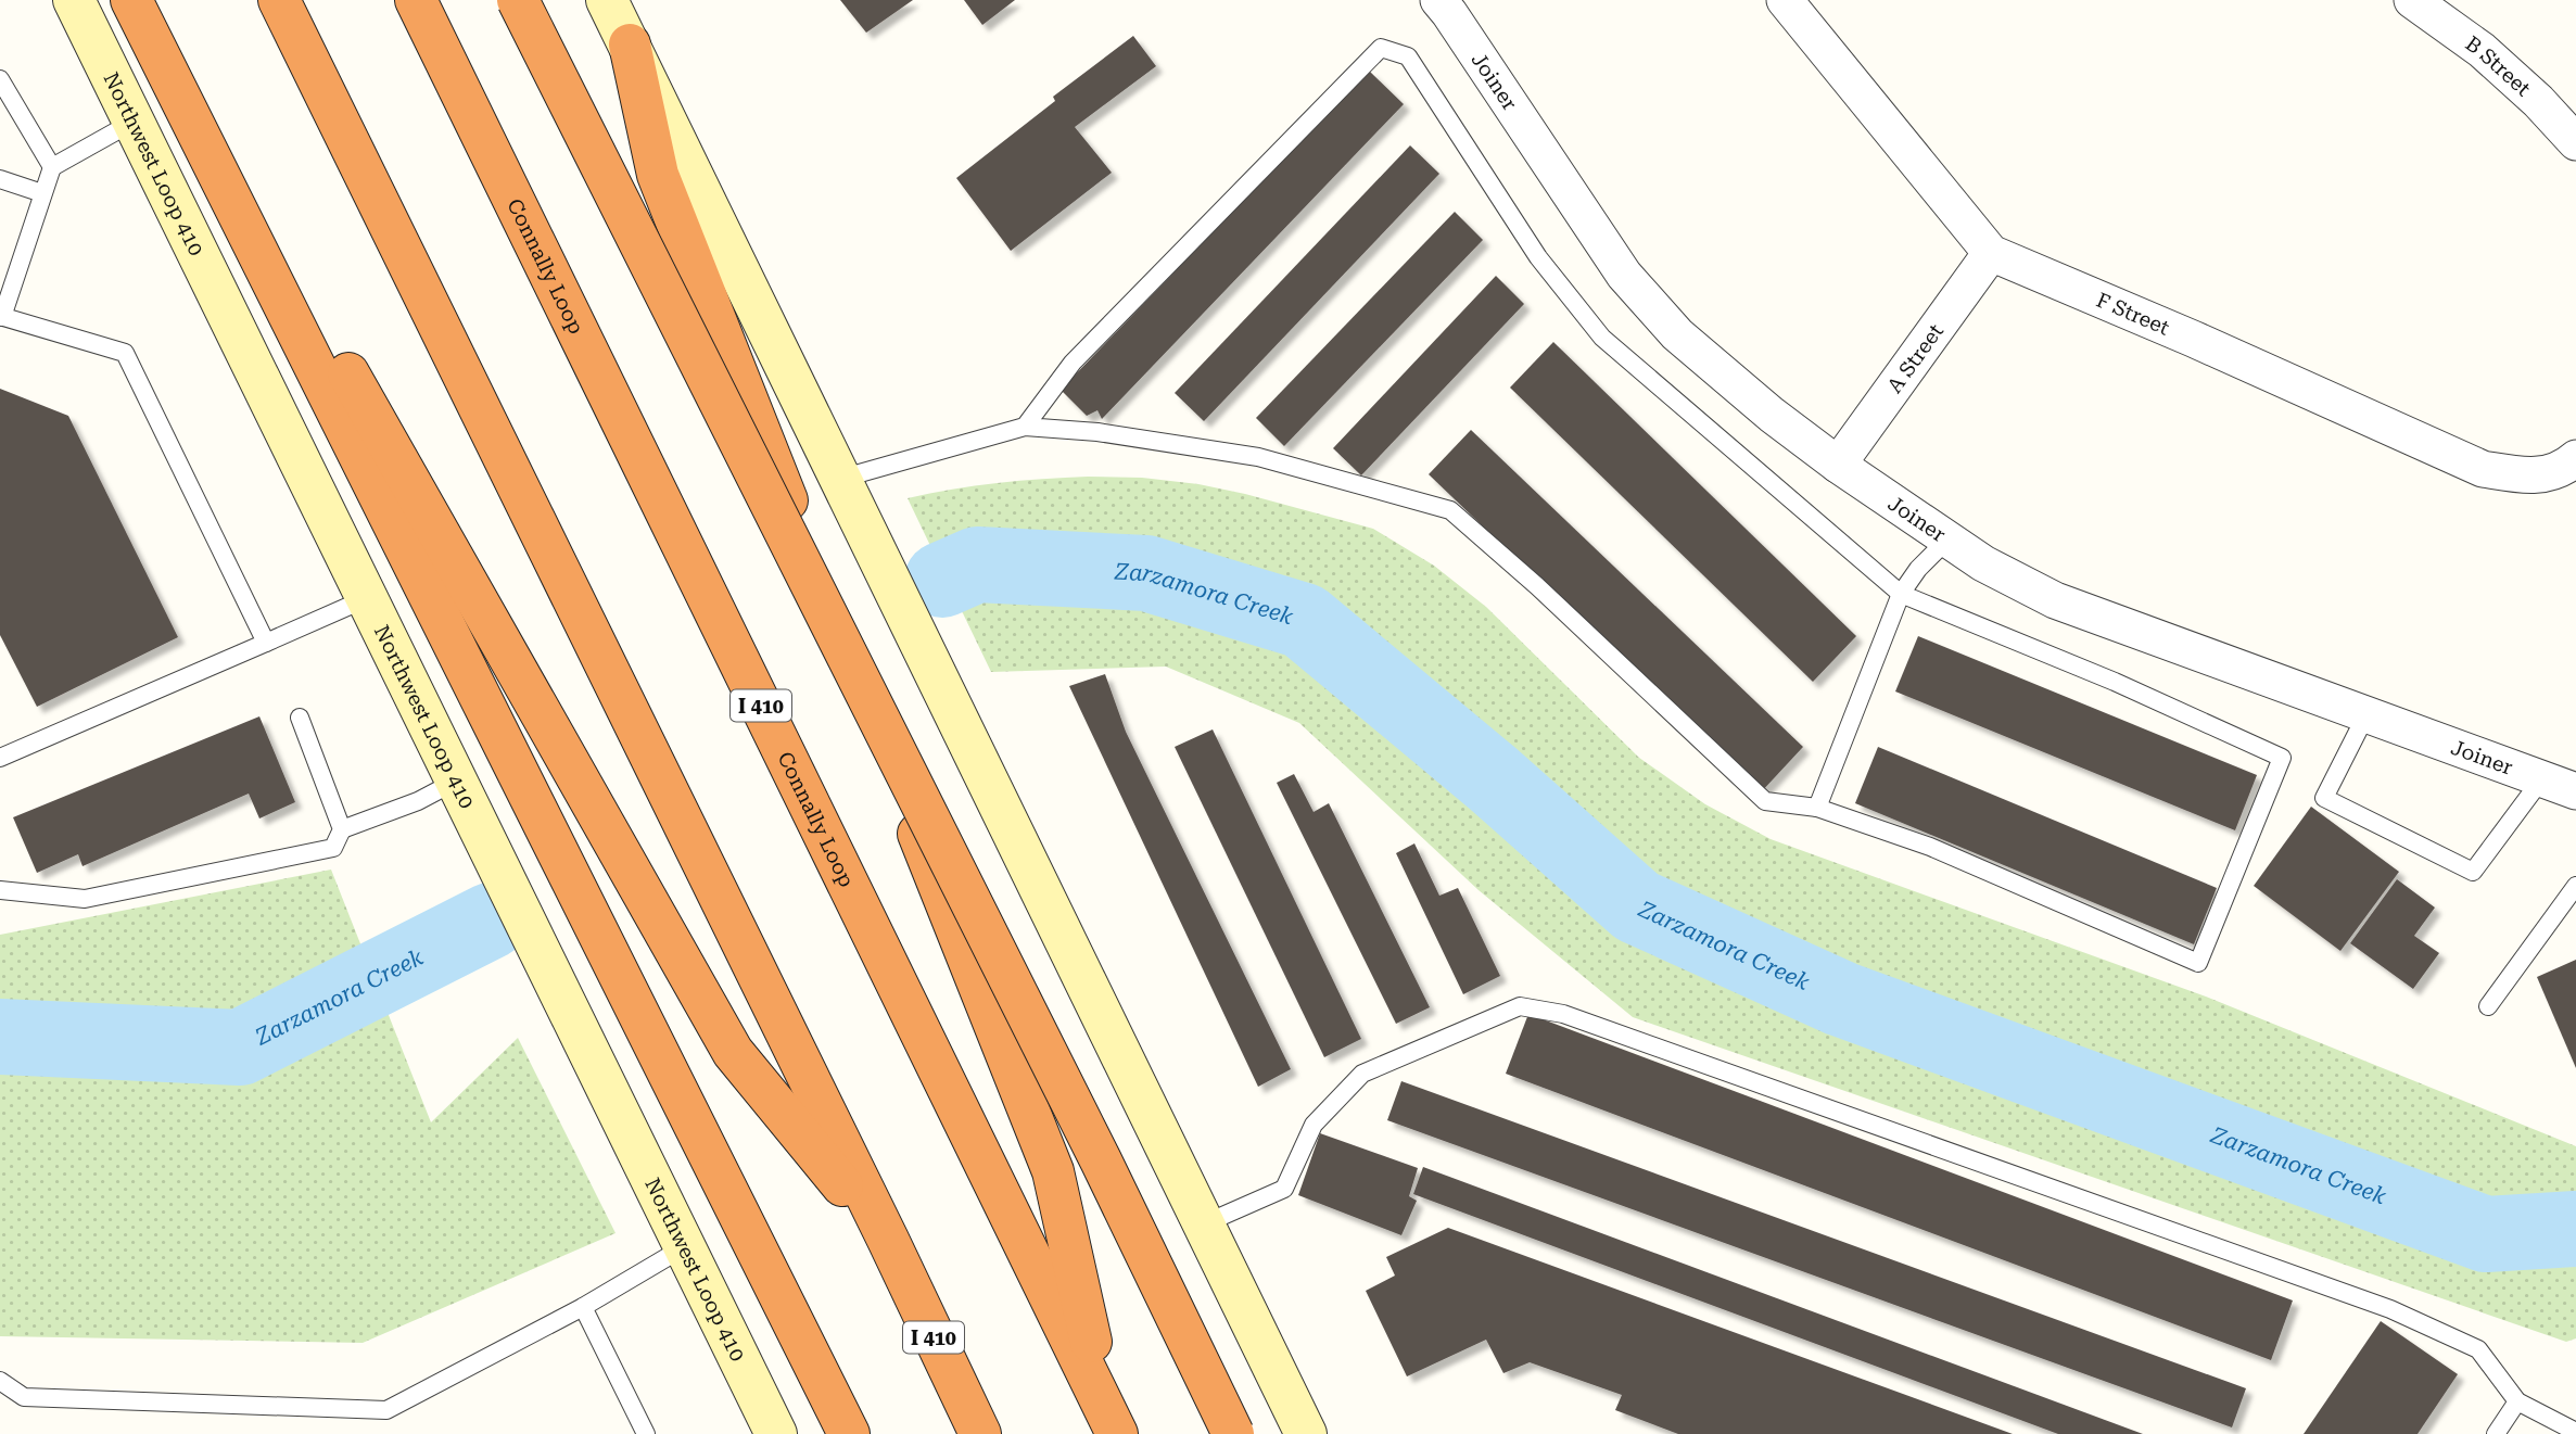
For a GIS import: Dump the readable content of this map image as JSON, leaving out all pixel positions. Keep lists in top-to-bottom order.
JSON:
{
  "streets": {
    "highway": ["Connally Loop", "I 410"],
    "main road": ["Northwest Loop 410"],
    "street": [
      "B Street",
      "Joiner",
      "F Street",
      "A Street"
    ]
  },
  "crossings": [
    ["Joiner", "A Street"],
    ["F Street", "A Street"]
  ],
  "water": ["Zarzamora Creek"]
}
